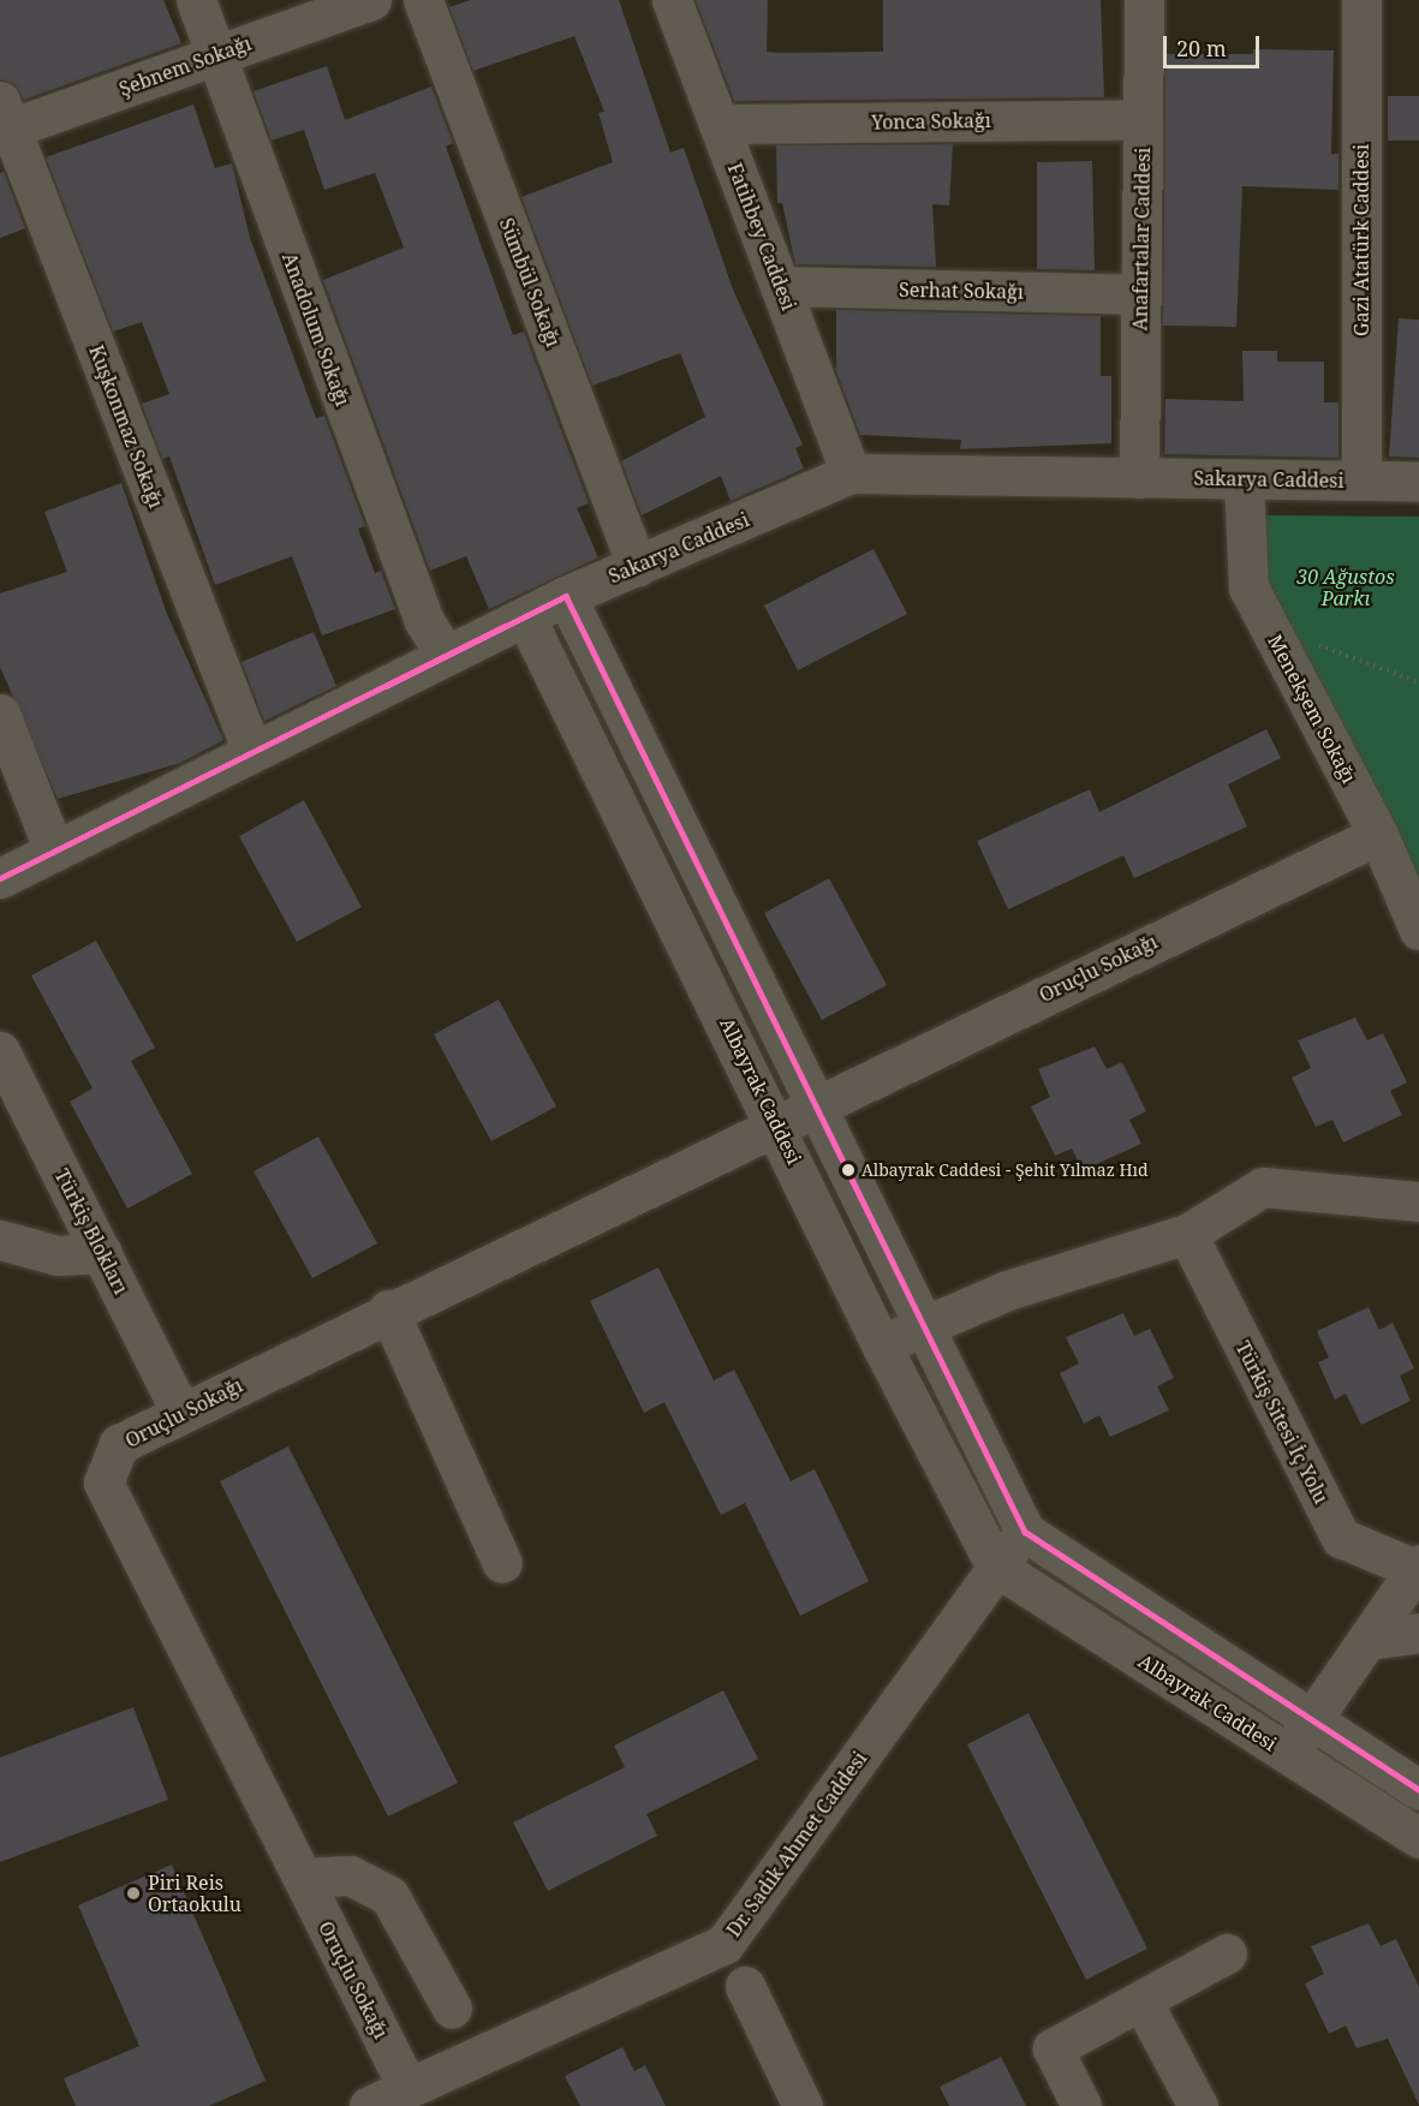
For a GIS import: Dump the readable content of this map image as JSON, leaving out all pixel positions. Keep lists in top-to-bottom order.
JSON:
{
  "streets": {
    "street": [
      "Şebnem Sokağı",
      "Yonca Sokağı",
      "Fatihbey Caddesi",
      "Anafartalar Caddesi",
      "Gazi Atatürk Caddesi",
      "Sümbül Sokağı",
      "Serhat Sokağı",
      "Anadolum Sokağı",
      "Kuşkonmaz Sokağı",
      "Sakarya Caddesi",
      "Menekşem Sokağı",
      "Oruçlu Sokağı",
      "Albayrak Caddesi",
      "Türkiş Blokları",
      "Türkiş Sitesi İç Yolu",
      "Dr. Sadık Ahmet Caddesi"
    ]
  },
  "crossings": [
    ["Şebnem Sokağı", "Anadolum Sokağı"],
    ["Şebnem Sokağı", "Kuşkonmaz Sokağı"],
    ["Yonca Sokağı", "Fatihbey Caddesi"],
    ["Yonca Sokağı", "Anafartalar Caddesi"],
    ["Fatihbey Caddesi", "Serhat Sokağı"],
    ["Fatihbey Caddesi", "Sakarya Caddesi"],
    ["Anafartalar Caddesi", "Serhat Sokağı"],
    ["Anafartalar Caddesi", "Sakarya Caddesi"],
    ["Gazi Atatürk Caddesi", "Sakarya Caddesi"],
    ["Sümbül Sokağı", "Sakarya Caddesi"],
    ["Anadolum Sokağı", "Sakarya Caddesi"],
    ["Kuşkonmaz Sokağı", "Sakarya Caddesi"],
    ["Sakarya Caddesi", "Menekşem Sokağı"],
    ["Sakarya Caddesi", "Albayrak Caddesi"],
    ["Menekşem Sokağı", "Oruçlu Sokağı"],
    ["Oruçlu Sokağı", "Albayrak Caddesi"],
    ["Oruçlu Sokağı", "Türkiş Blokları"],
    ["Oruçlu Sokağı", "Dr. Sadık Ahmet Caddesi"],
    ["Albayrak Caddesi", "Dr. Sadık Ahmet Caddesi"]
  ],
  "parks": ["30 Ağustos Parkı"],
  "places": ["Albayrak Caddesi - Şehit Yılmaz Hıd", "Piri Reis Ortaokulu"],
  "scale_bar": "20 m"
}
